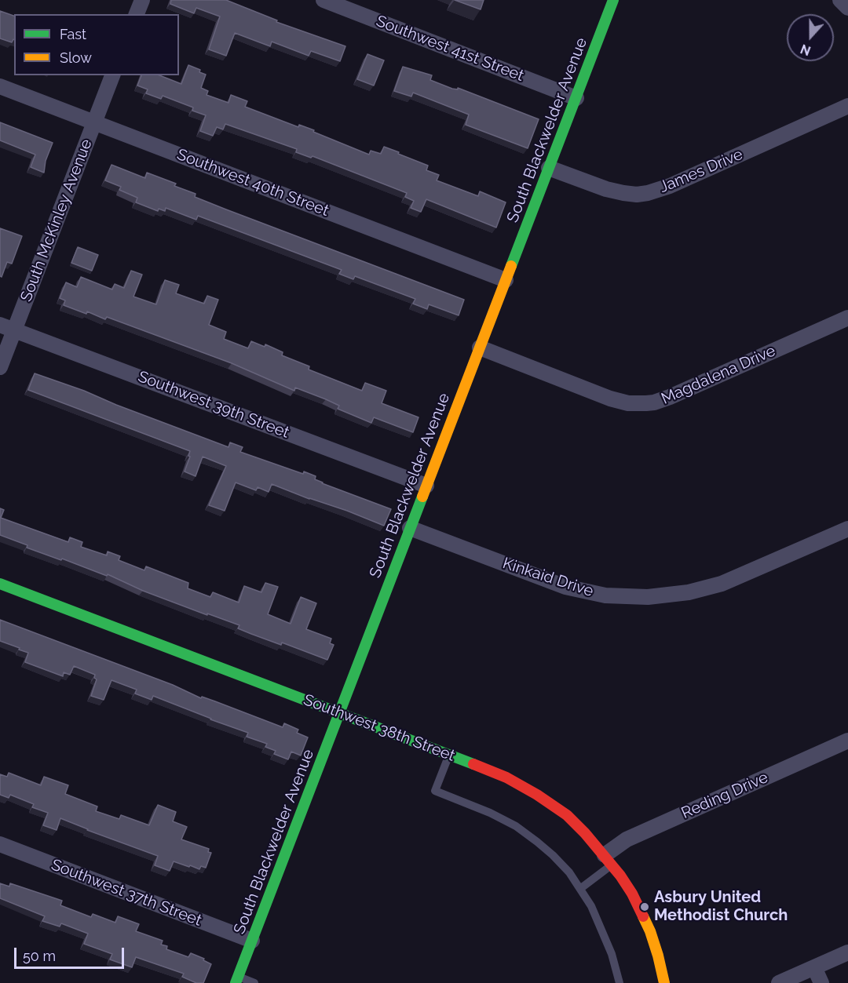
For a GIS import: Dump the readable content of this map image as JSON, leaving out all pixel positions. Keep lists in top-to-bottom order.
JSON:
{
  "streets": {
    "street": [
      "Southwest 41st Street",
      "South Blackwelder Avenue",
      "James Drive",
      "Southwest 40th Street",
      "South McKinley Avenue",
      "Magdalena Drive",
      "Southwest 39th Street",
      "Kinkaid Drive",
      "Southwest 38th Street",
      "Reding Drive",
      "Southwest 37th Street"
    ]
  },
  "crossings": [
    ["Southwest 41st Street", "South Blackwelder Avenue"],
    ["South Blackwelder Avenue", "James Drive"],
    ["South Blackwelder Avenue", "Southwest 40th Street"],
    ["South Blackwelder Avenue", "Magdalena Drive"],
    ["South Blackwelder Avenue", "Southwest 39th Street"],
    ["South Blackwelder Avenue", "Kinkaid Drive"],
    ["South Blackwelder Avenue", "Southwest 38th Street"],
    ["South Blackwelder Avenue", "Southwest 37th Street"],
    ["Southwest 40th Street", "South McKinley Avenue"],
    ["South McKinley Avenue", "Southwest 39th Street"],
    ["Southwest 38th Street", "Reding Drive"]
  ],
  "places": ["Asbury United Methodist Church"],
  "legend": ["Fast", "Slow"],
  "scale_bar": "50 m",
  "north": "bottom"
}
